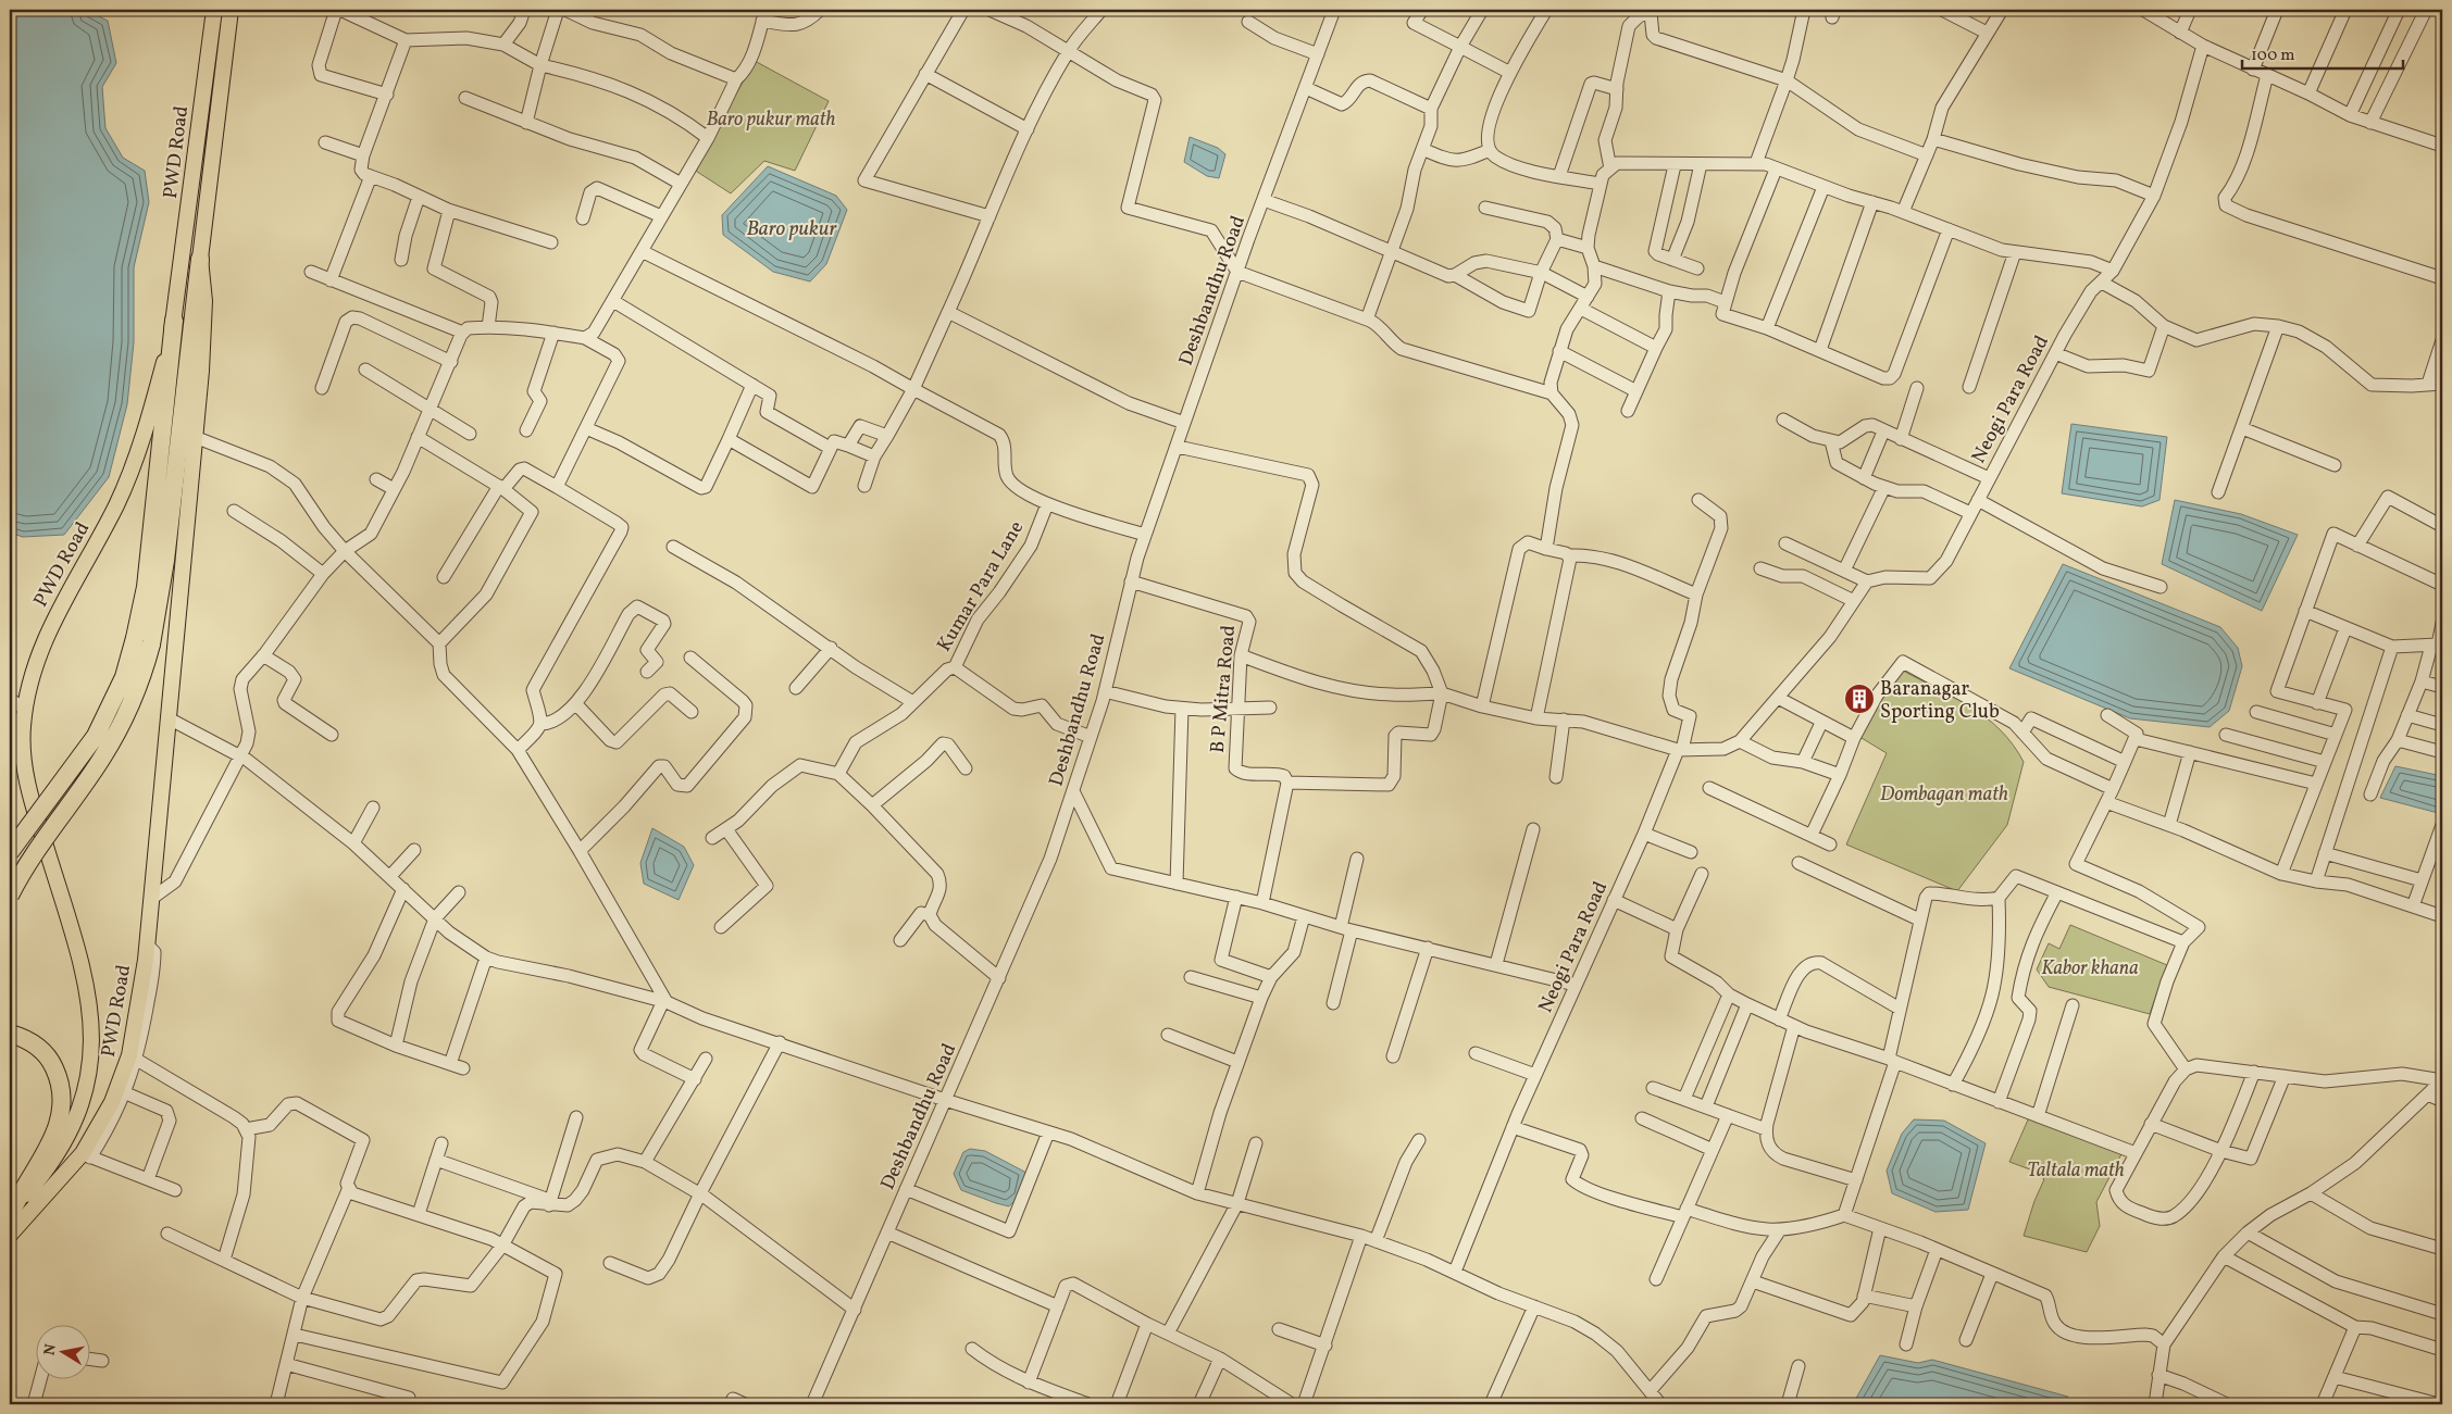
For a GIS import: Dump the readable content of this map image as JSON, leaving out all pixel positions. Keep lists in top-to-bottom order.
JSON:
{
  "streets": {
    "main road": ["PWD Road"],
    "street": [
      "Deshbandhu Road",
      "Neogi Para Road",
      "Kumar Para Lane",
      "B P Mitra Road"
    ]
  },
  "crossings": [
    ["Deshbandhu Road", "B P Mitra Road"]
  ],
  "water": ["Baro pukur"],
  "parks": [
    "Baro pukur math",
    "Dombagan math",
    "Kabor khana",
    "Taltala math"
  ],
  "places": {
    "building": ["Baranagar Sporting Club"]
  },
  "scale_bar": "100 m",
  "north": "left"
}
